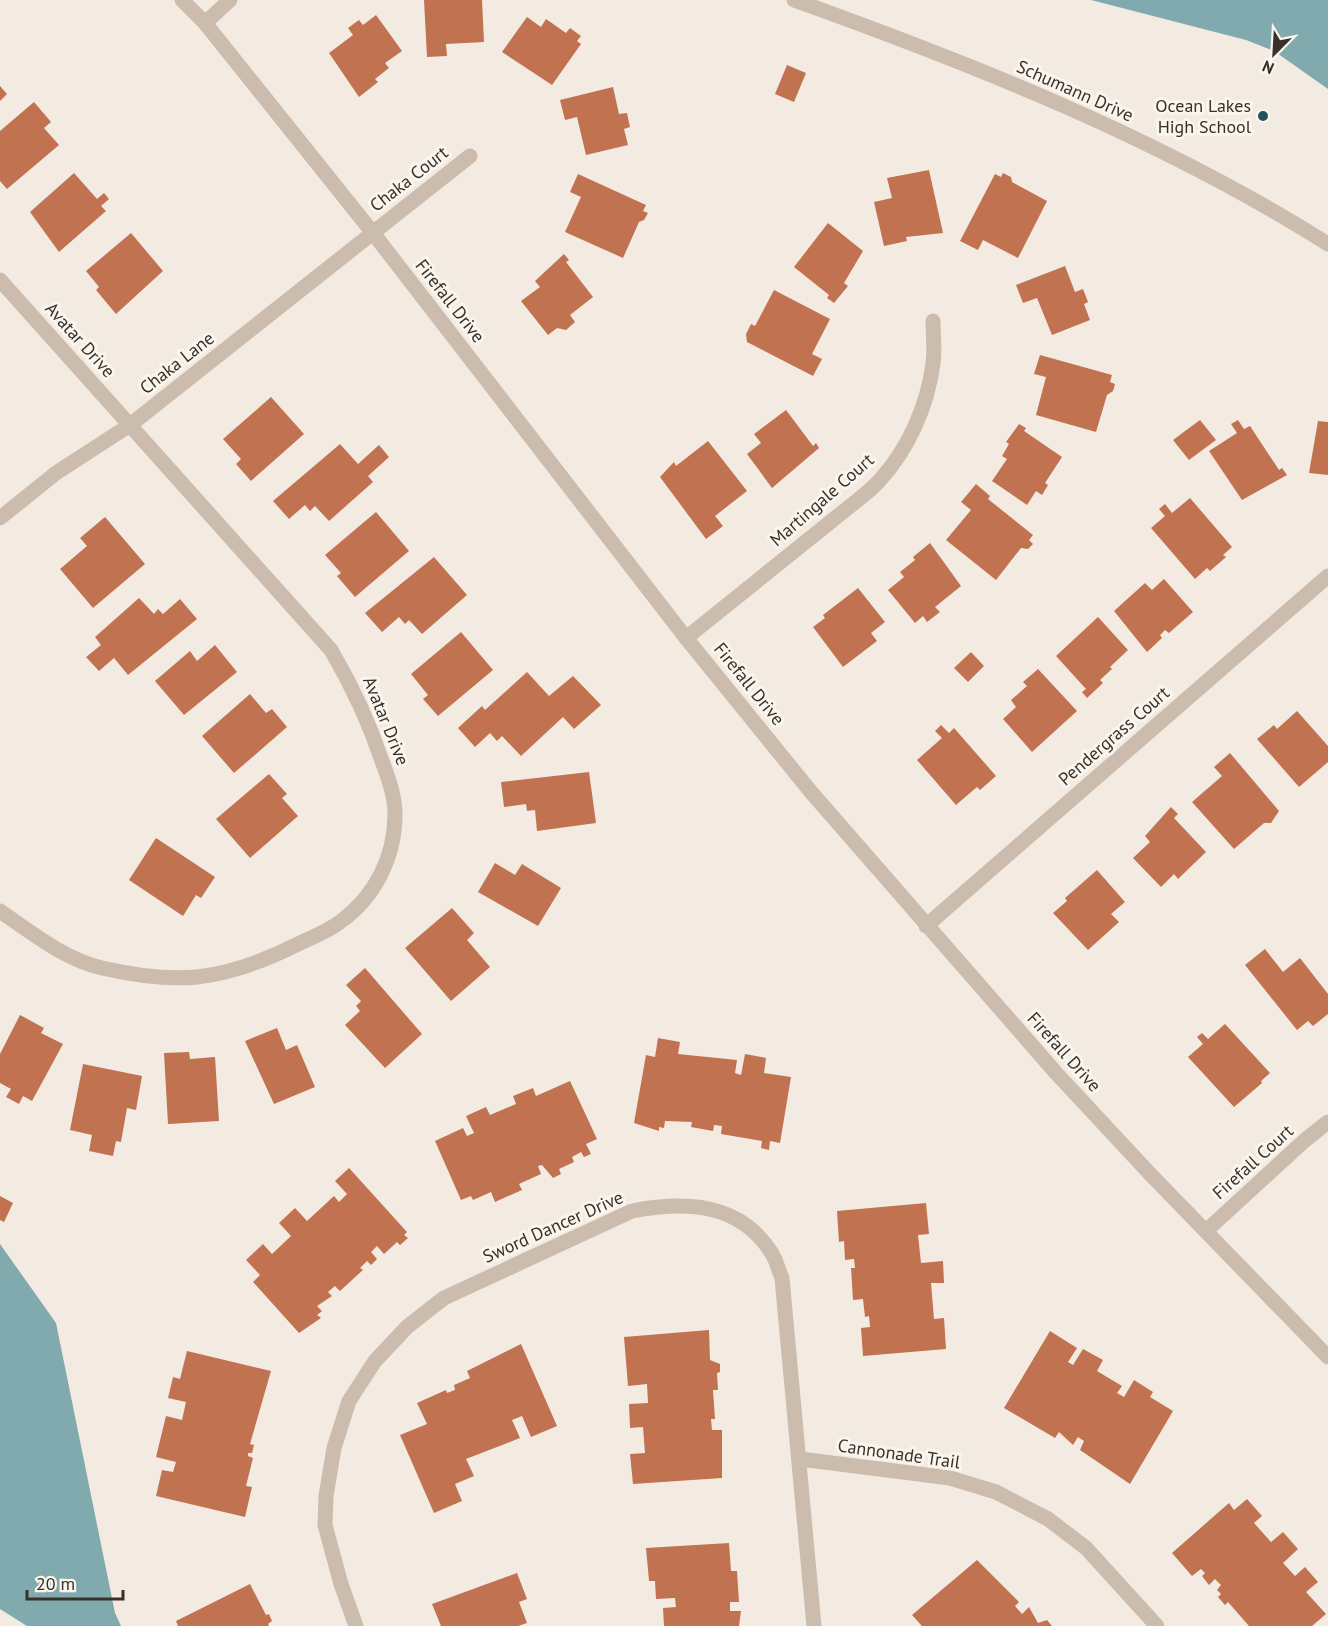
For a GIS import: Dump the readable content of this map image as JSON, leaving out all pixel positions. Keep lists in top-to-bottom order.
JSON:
{
  "streets": {
    "street": [
      "Schumann Drive",
      "Chaka Court",
      "Firefall Drive",
      "Avatar Drive",
      "Chaka Lane",
      "Martingale Court",
      "Pendergrass Court",
      "Firefall Court",
      "Sword Dancer Drive",
      "Cannonade Trail"
    ]
  },
  "crossings": [
    ["Chaka Court", "Firefall Drive"],
    ["Chaka Court", "Chaka Lane"],
    ["Firefall Drive", "Chaka Lane"],
    ["Firefall Drive", "Martingale Court"],
    ["Firefall Drive", "Pendergrass Court"],
    ["Firefall Drive", "Firefall Court"],
    ["Avatar Drive", "Chaka Lane"],
    ["Sword Dancer Drive", "Cannonade Trail"]
  ],
  "places": ["Ocean Lakes High School"],
  "scale_bar": "20 m",
  "north": "bottom left"
}
